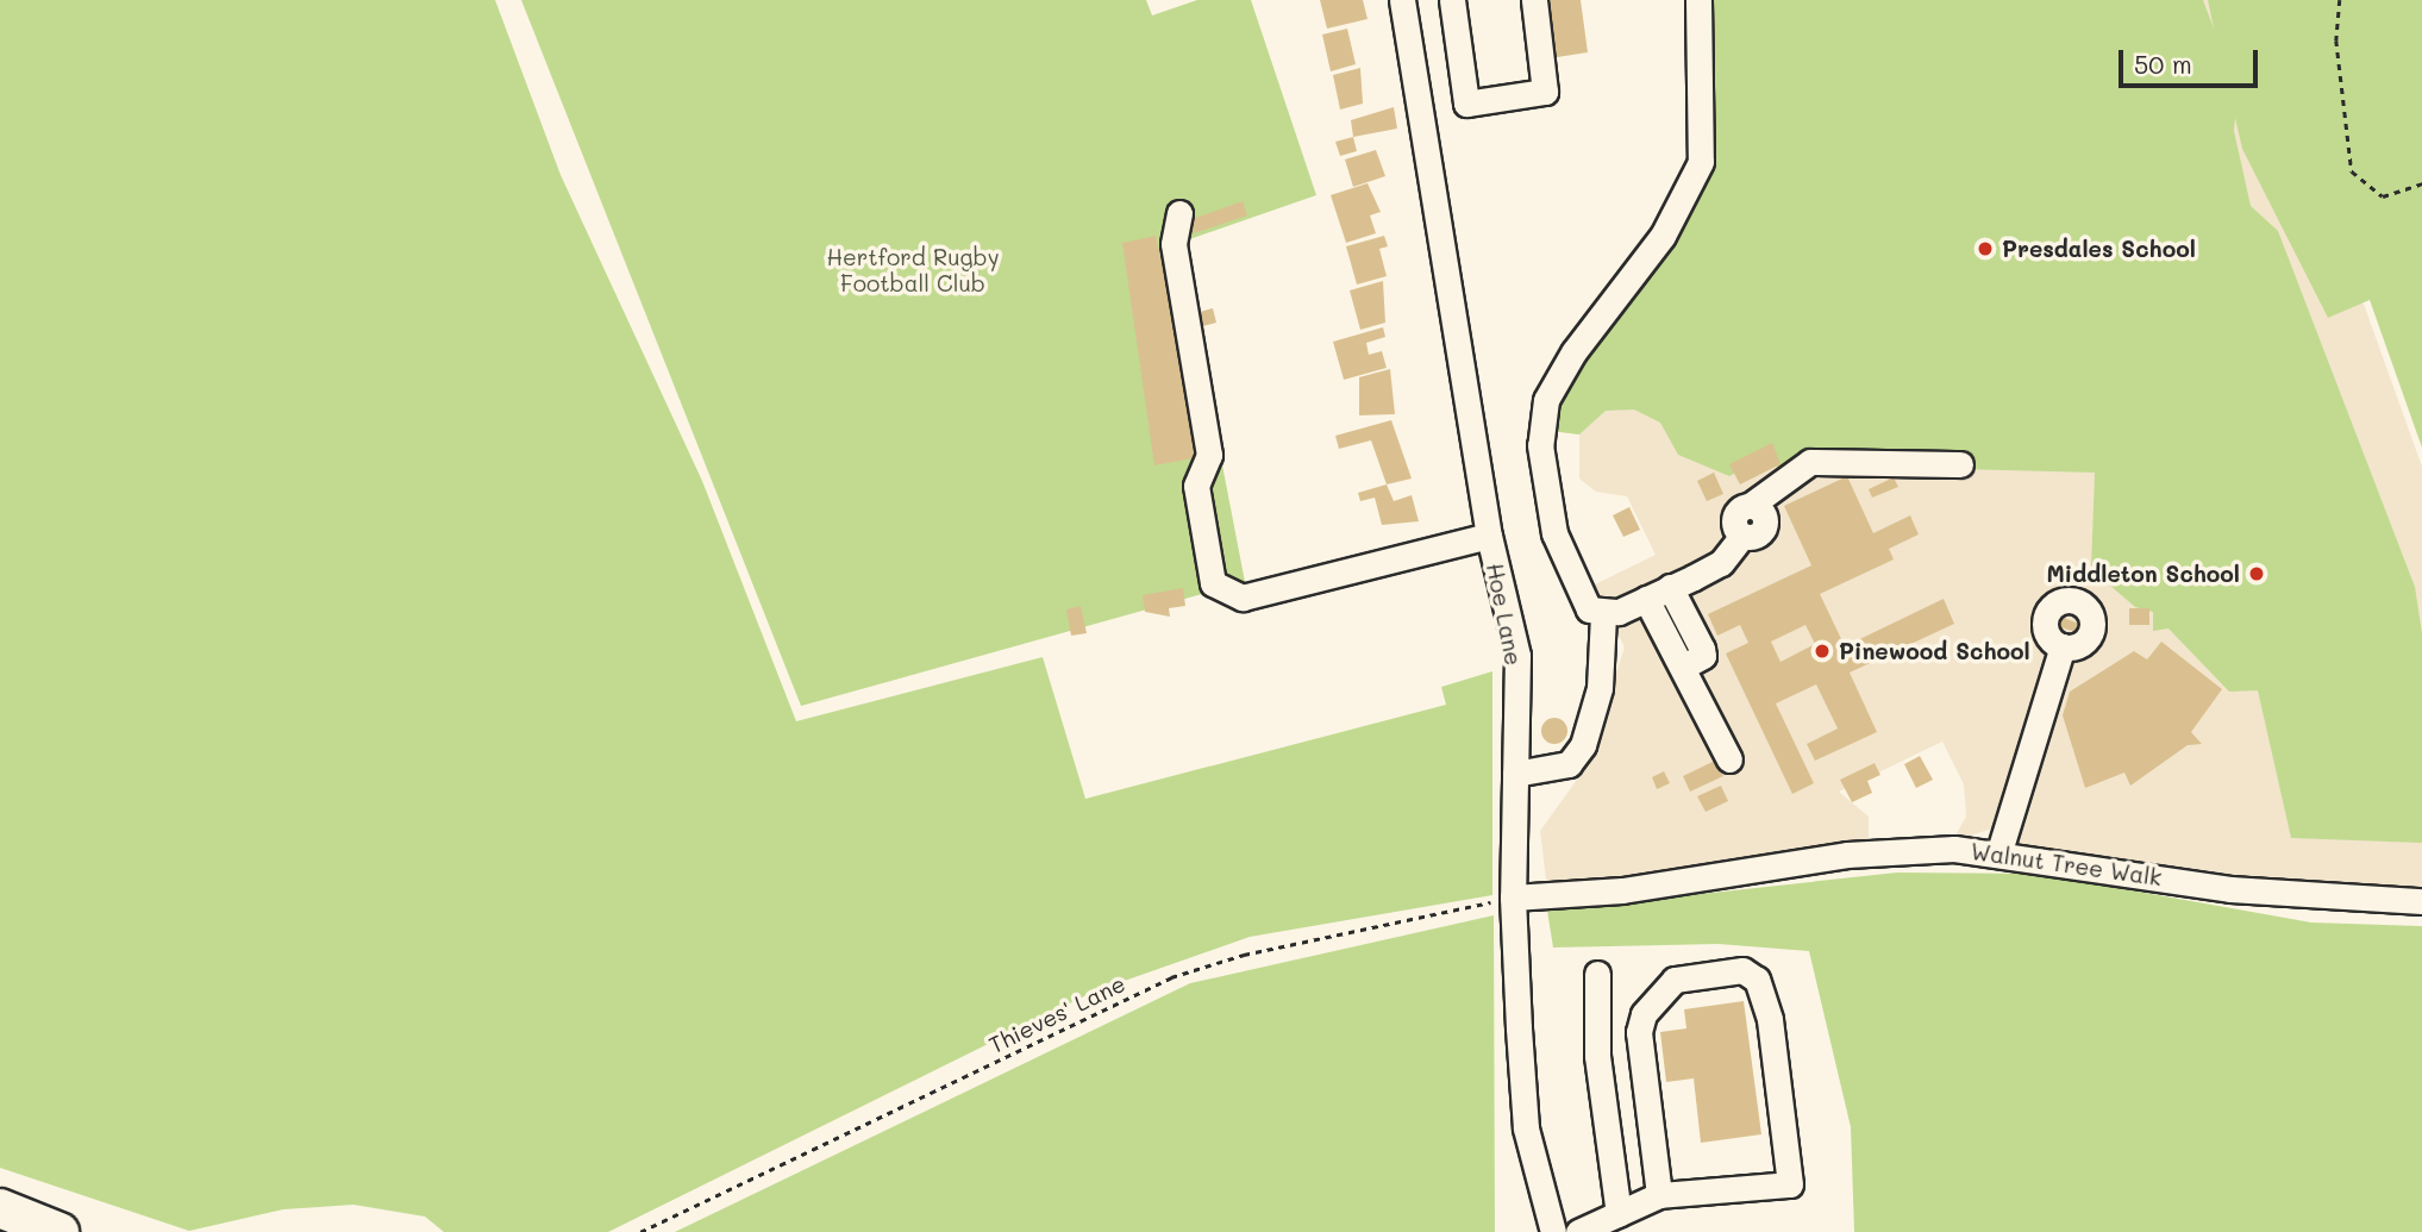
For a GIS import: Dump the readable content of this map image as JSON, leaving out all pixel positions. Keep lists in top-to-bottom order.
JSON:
{
  "streets": {
    "street": ["Hoe Lane", "Walnut Tree Walk"],
    "path": ["Thieves' Lane"]
  },
  "crossings": [
    ["Hoe Lane", "Walnut Tree Walk"],
    ["Hoe Lane", "Thieves' Lane"],
    ["Walnut Tree Walk", "Thieves' Lane"]
  ],
  "parks": ["Hertford Rugby Football Club"],
  "places": ["Presdales School", "Middleton School", "Pinewood School"],
  "scale_bar": "50 m"
}
